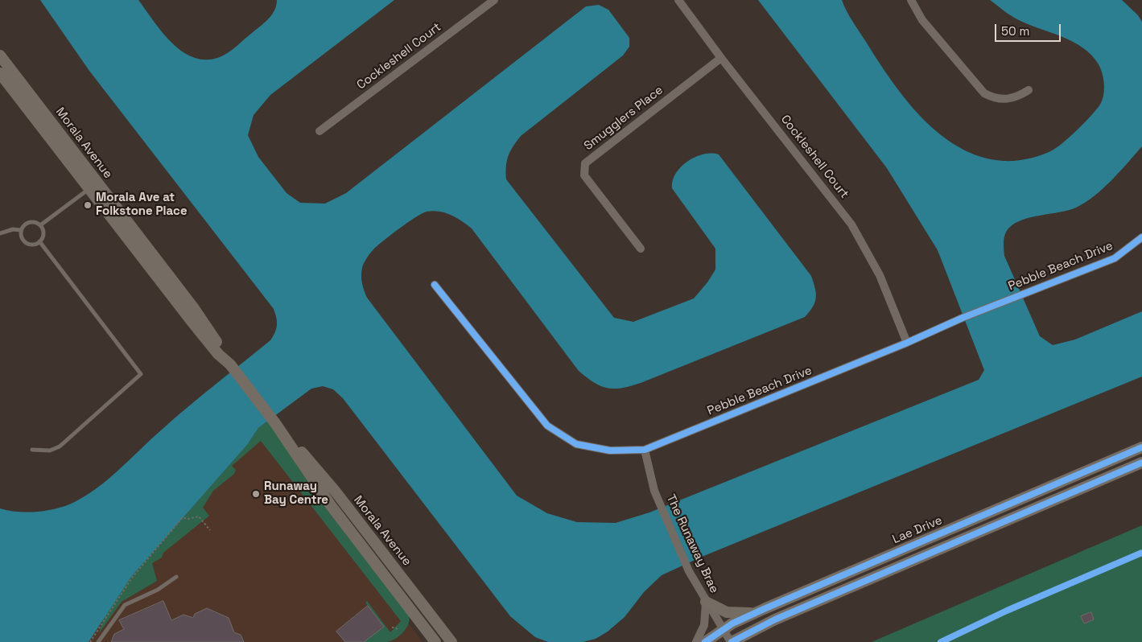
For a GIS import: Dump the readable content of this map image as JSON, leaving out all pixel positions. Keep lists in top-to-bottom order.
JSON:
{
  "streets": {
    "main road": ["Morala Avenue", "Lae Drive"],
    "street": [
      "Cockleshell Court",
      "Smugglers Place",
      "Pebble Beach Drive",
      "The Runaway Brae"
    ]
  },
  "crossings": [
    ["Cockleshell Court", "Smugglers Place"],
    ["Cockleshell Court", "Pebble Beach Drive"],
    ["Pebble Beach Drive", "The Runaway Brae"],
    ["Lae Drive", "The Runaway Brae"]
  ],
  "places": ["Morala Ave at Folkstone Place", "Runaway Bay Centre"],
  "scale_bar": "50 m"
}
